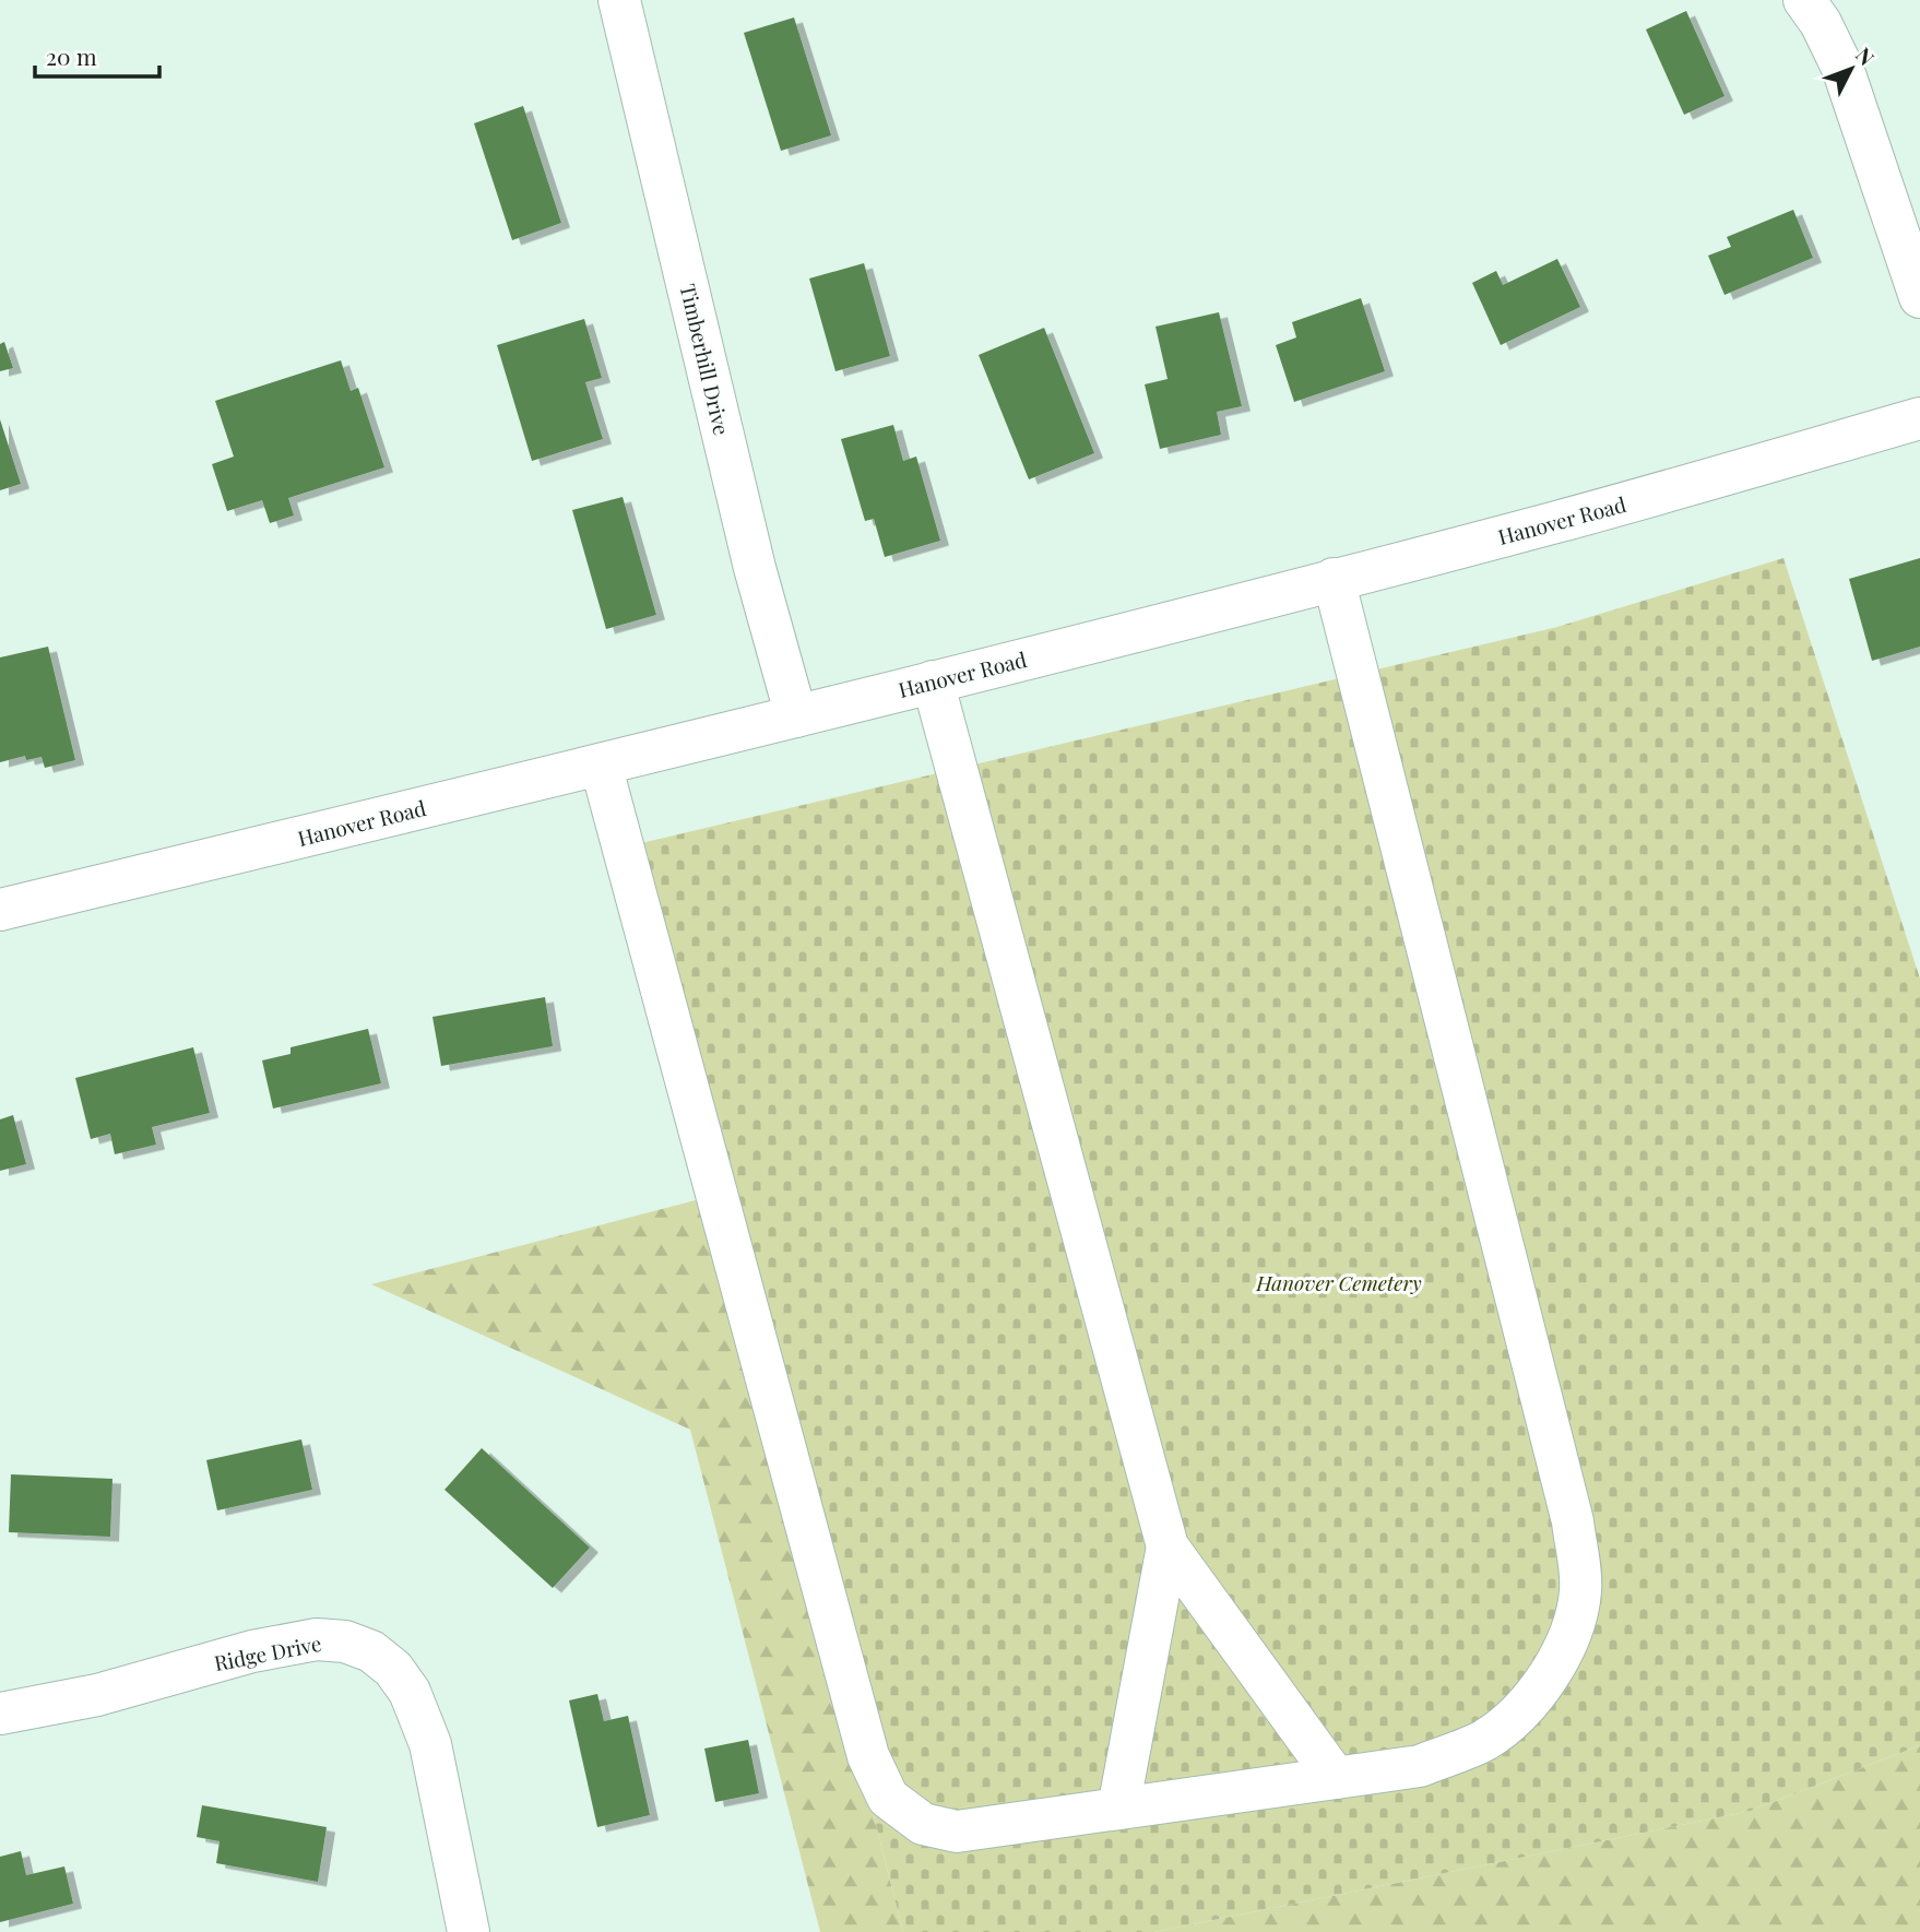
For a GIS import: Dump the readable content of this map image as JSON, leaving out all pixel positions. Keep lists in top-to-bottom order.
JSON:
{
  "streets": {
    "street": ["Timberhill Drive", "Hanover Road", "Ridge Drive"]
  },
  "crossings": [
    ["Timberhill Drive", "Hanover Road"]
  ],
  "parks": ["Hanover Cemetery"],
  "scale_bar": "20 m",
  "north": "top right"
}
